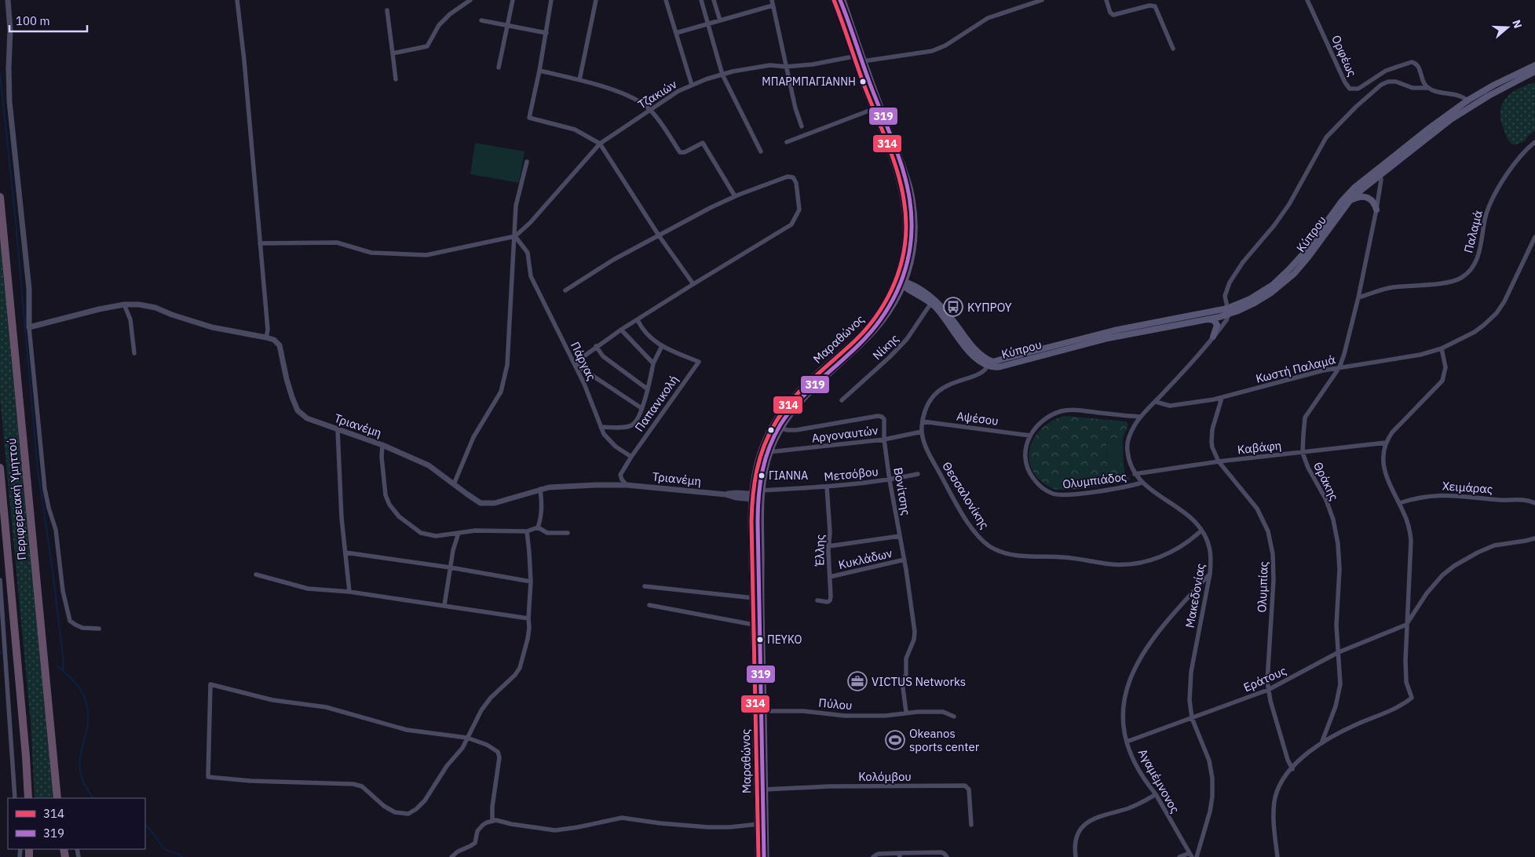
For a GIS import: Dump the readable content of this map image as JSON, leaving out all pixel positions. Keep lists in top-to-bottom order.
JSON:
{
  "streets": {
    "highway": ["Περιφερειακή Υμηττού"],
    "main road": ["Κύπρου", "Μαραθώνος"],
    "street": [
      "Ορφέως",
      "Τζακιών",
      "Παλαμά",
      "Νίκης",
      "Πάργας",
      "Κωστή Παλαμά",
      "Παπανικολή",
      "Αψέσου",
      "Τριανέμη",
      "Αργοναυτών",
      "Καβάφη",
      "Μετσόβου",
      "Ολυμπιάδος",
      "Θράκης",
      "Χειμάρας",
      "Βονίτσης",
      "Θεσσαλονίκης",
      "Έλλης",
      "Κυκλάδων",
      "Ολυμπίας",
      "Μακεδονίας",
      "Εράτους",
      "Πύλου",
      "Κολόμβου",
      "Αγαμέμνονος"
    ]
  },
  "crossings": [
    ["Τζακιών", "Μαραθώνος"],
    ["Τζακιών", "Πάργας"],
    ["Παλαμά", "Θράκης"],
    ["Κύπρου", "Μαραθώνος"],
    ["Κύπρου", "Νίκης"],
    ["Κύπρου", "Θράκης"],
    ["Κύπρου", "Θεσσαλονίκης"],
    ["Κύπρου", "Μακεδονίας"],
    ["Μαραθώνος", "Τριανέμη"],
    ["Μαραθώνος", "Αργοναυτών"],
    ["Μαραθώνος", "Μετσόβου"],
    ["Μαραθώνος", "Βονίτσης"],
    ["Μαραθώνος", "Πύλου"],
    ["Μαραθώνος", "Κολόμβου"],
    ["Πάργας", "Παπανικολή"],
    ["Κωστή Παλαμά", "Θράκης"],
    ["Κωστή Παλαμά", "Ολυμπίας"],
    ["Κωστή Παλαμά", "Μακεδονίας"],
    ["Αψέσου", "Ολυμπιάδος"],
    ["Αψέσου", "Θεσσαλονίκης"],
    ["Τριανέμη", "Μετσόβου"],
    ["Αργοναυτών", "Βονίτσης"],
    ["Αργοναυτών", "Θεσσαλονίκης"],
    ["Καβάφη", "Θράκης"],
    ["Καβάφη", "Ολυμπίας"],
    ["Καβάφη", "Μακεδονίας"],
    ["Μετσόβου", "Βονίτσης"],
    ["Μετσόβου", "Έλλης"],
    ["Ολυμπιάδος", "Μακεδονίας"],
    ["Θράκης", "Εράτους"],
    ["Βονίτσης", "Κυκλάδων"],
    ["Βονίτσης", "Πύλου"],
    ["Θεσσαλονίκης", "Μακεδονίας"],
    ["Έλλης", "Κυκλάδων"],
    ["Ολυμπίας", "Εράτους"],
    ["Μακεδονίας", "Εράτους"],
    ["Μακεδονίας", "Αγαμέμνονος"],
    ["Εράτους", "Αγαμέμνονος"]
  ],
  "places": {
    "other": ["ΜΠΑΡΜΠΑΓΙΑΝΝΗ", "ΓΙΑΝΝΑ", "ΠΕΥΚΟ"],
    "bus stop": ["ΚΥΠΡΟΥ"],
    "office": ["VICTUS Networks"],
    "sports": ["Okeanos sports center"]
  },
  "lines": ["transit line 314", "transit line 319"],
  "legend": ["314", "319"],
  "scale_bar": "100 m",
  "north": "right"
}
